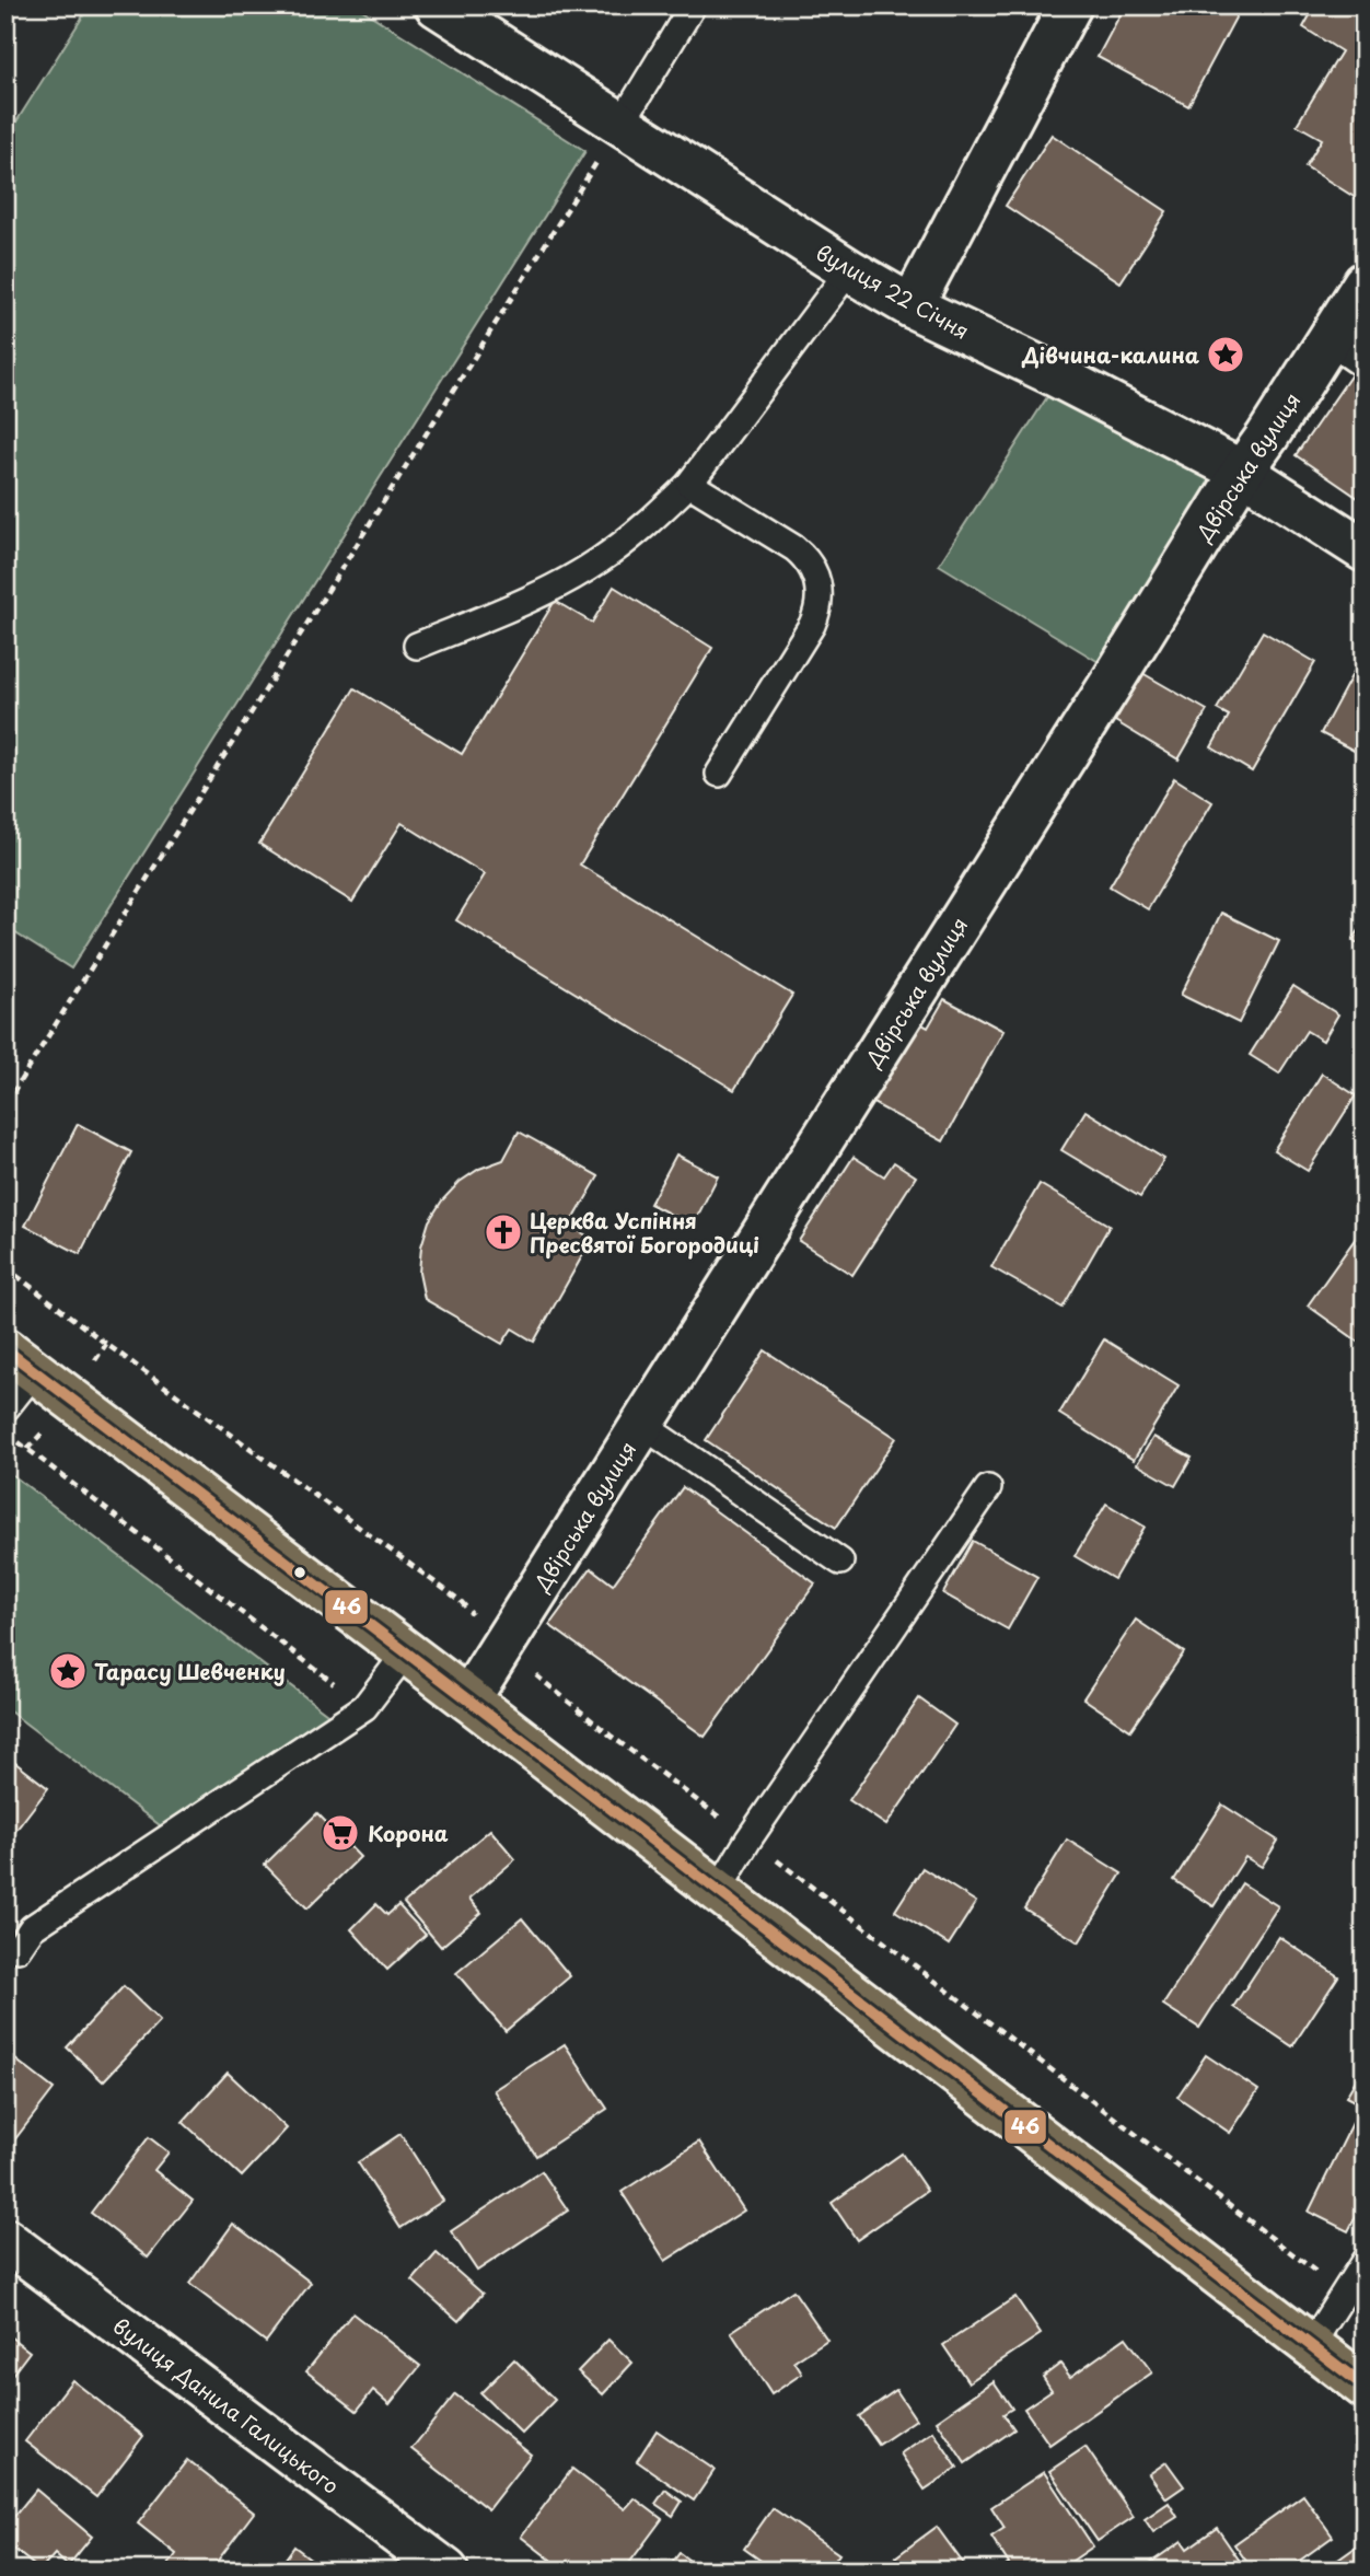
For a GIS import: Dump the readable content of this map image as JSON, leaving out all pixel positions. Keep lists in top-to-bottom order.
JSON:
{
  "streets": {
    "street": ["вулиця 22 Січня", "Двірська вулиця", "вулиця Данила Галицького"]
  },
  "crossings": [
    ["вулиця 22 Січня", "Двірська вулиця"]
  ],
  "places": {
    "place": ["Дівчина-калина", "Тарасу Шевченку"],
    "church": ["Церква Успіння Пресвятої Богородиці"],
    "supermarket": ["Корона"]
  },
  "lines": ["transit line 46"]
}
